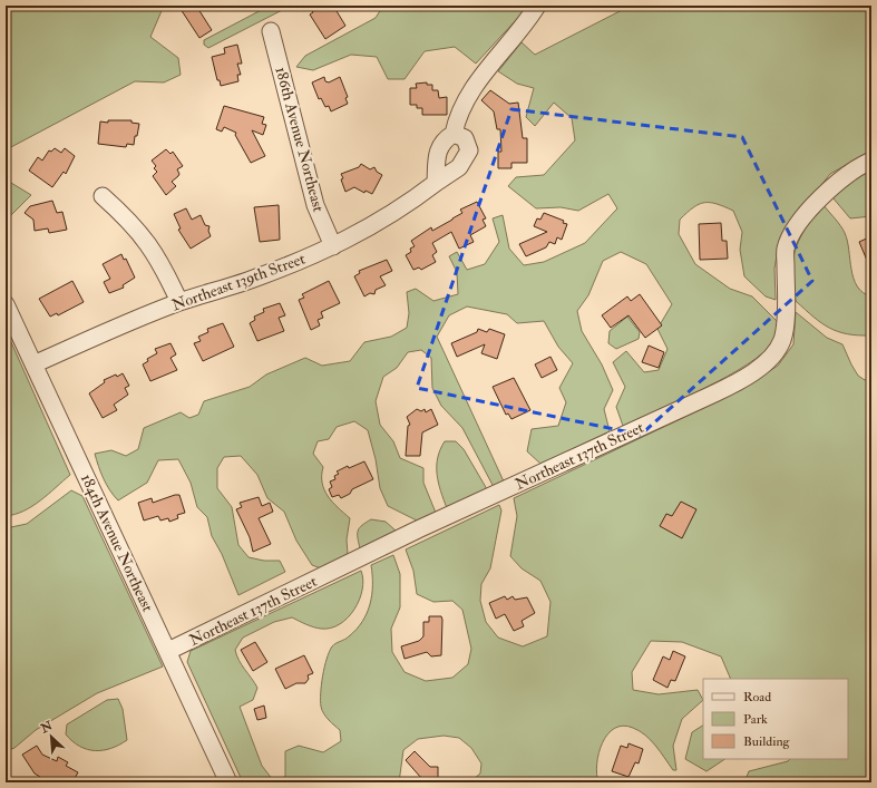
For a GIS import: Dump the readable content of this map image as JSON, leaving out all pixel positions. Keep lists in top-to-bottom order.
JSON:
{
  "streets": {
    "street": [
      "186th Avenue Northeast",
      "Northeast 139th Street",
      "Northeast 137th Street",
      "184th Avenue Northeast"
    ]
  },
  "crossings": [
    ["186th Avenue Northeast", "Northeast 139th Street"],
    ["Northeast 139th Street", "184th Avenue Northeast"],
    ["Northeast 137th Street", "184th Avenue Northeast"]
  ],
  "legend": ["Road", "Park", "Building"],
  "north": "top left"
}
